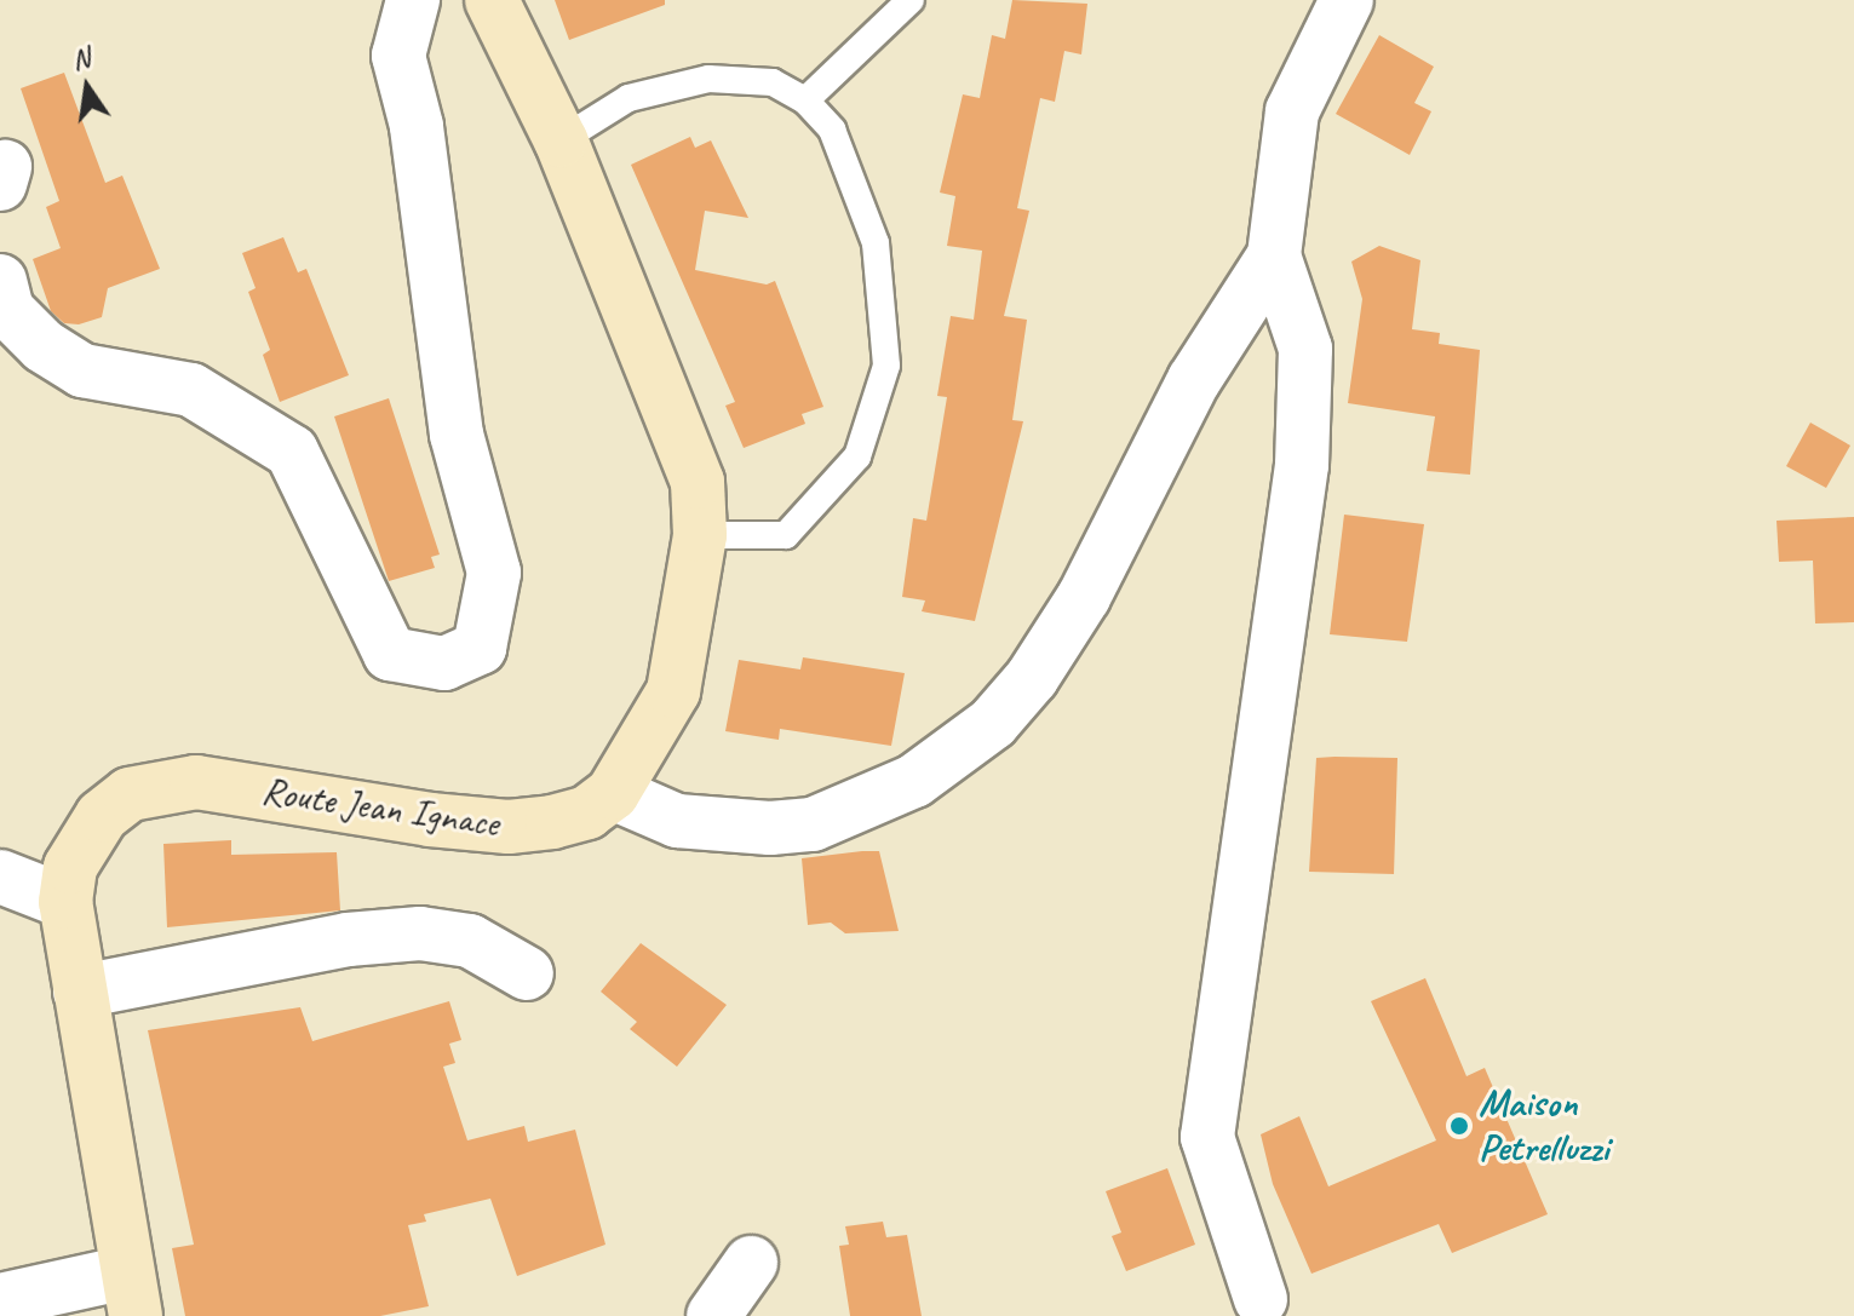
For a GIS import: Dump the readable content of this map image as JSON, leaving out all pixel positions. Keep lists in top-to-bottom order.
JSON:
{
  "streets": {
    "street": ["Route Jean Ignace"]
  },
  "places": ["Maison Petrelluzzi"],
  "north": "top"
}
